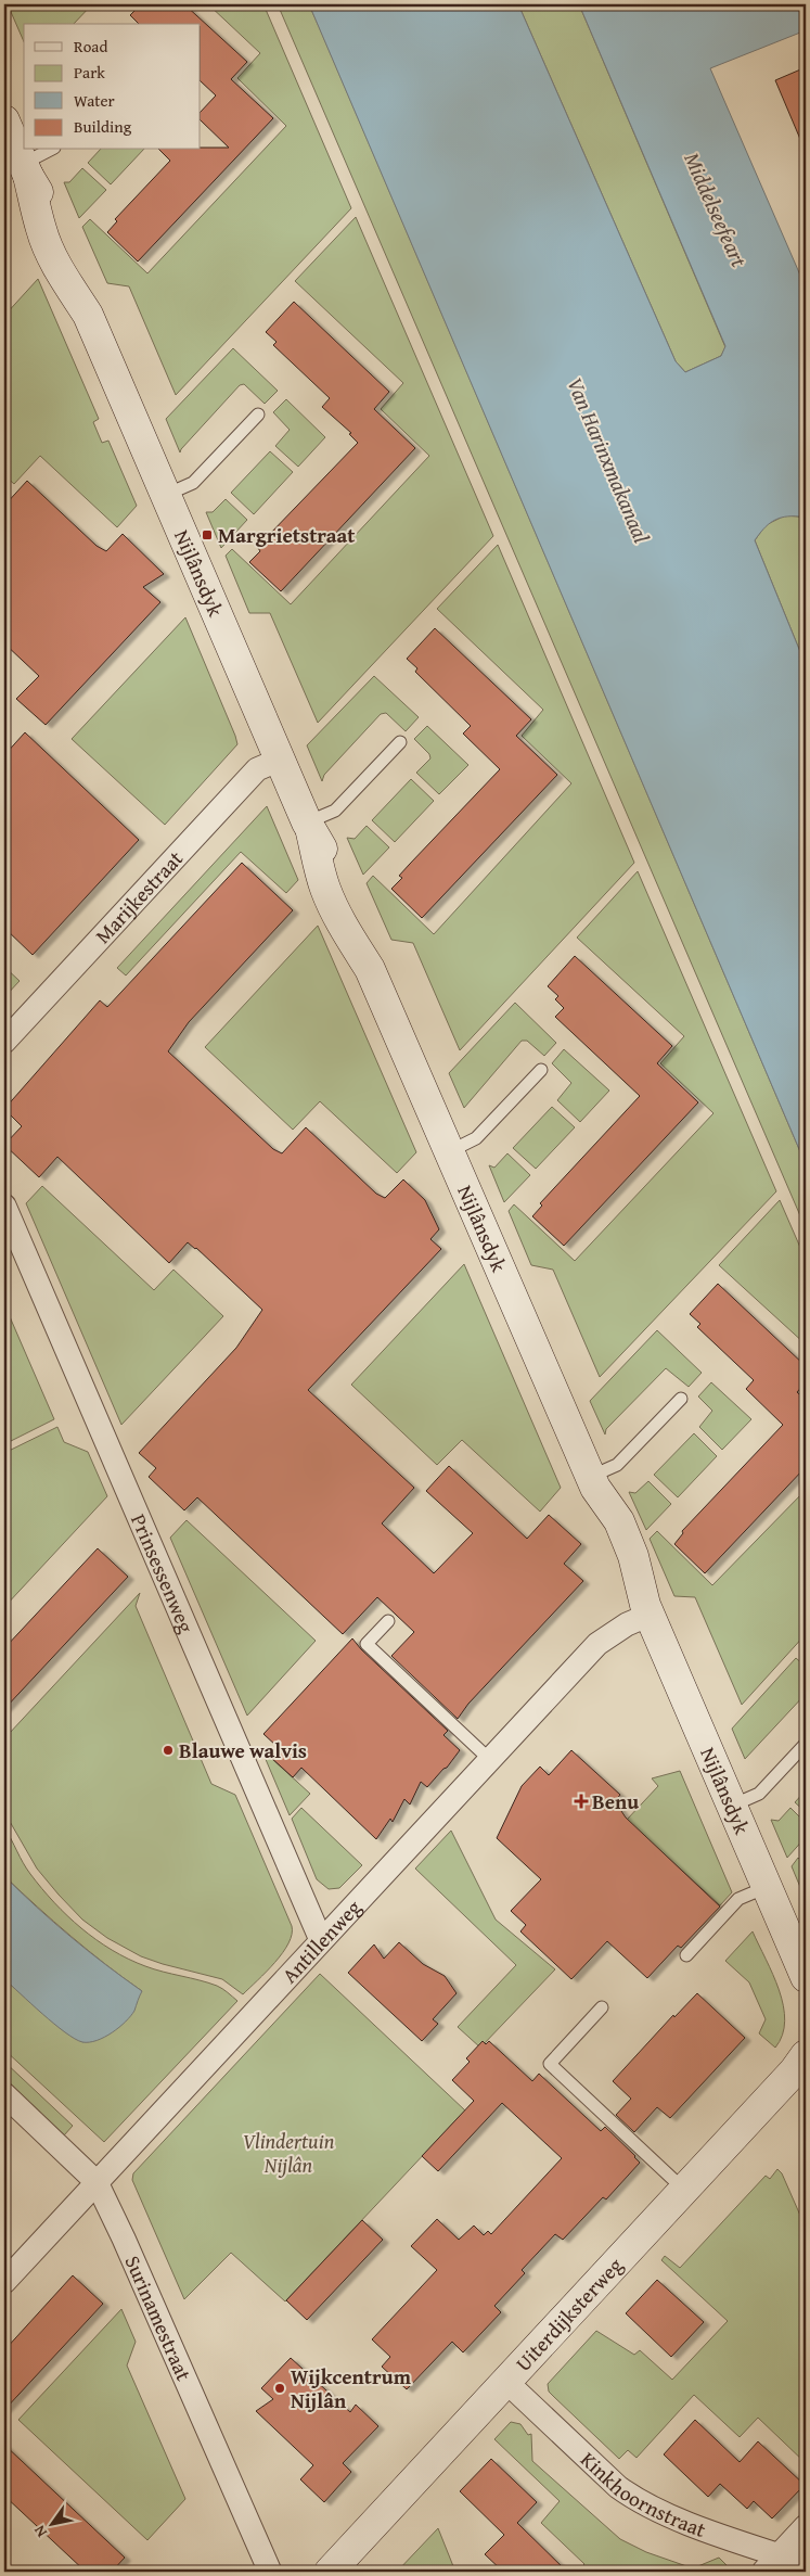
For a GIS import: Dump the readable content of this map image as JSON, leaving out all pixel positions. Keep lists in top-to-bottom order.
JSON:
{
  "streets": {
    "street": [
      "Nijlânsdyk",
      "Marijkestraat",
      "Prinsessenweg",
      "Antillenweg",
      "Uiterdijksterweg",
      "Surinamestraat",
      "Kinkhoornstraat"
    ]
  },
  "crossings": [
    ["Nijlânsdyk", "Marijkestraat"],
    ["Nijlânsdyk", "Antillenweg"],
    ["Prinsessenweg", "Antillenweg"],
    ["Antillenweg", "Surinamestraat"],
    ["Uiterdijksterweg", "Kinkhoornstraat"]
  ],
  "water": ["Middelseefeart", "Van Harinxmakanaal"],
  "parks": ["Vlindertuin Nijlân"],
  "places": {
    "transit": ["Margrietstraat"],
    "other": ["Blauwe walvis", "Wijkcentrum Nijlân"],
    "health": ["Benu"]
  },
  "legend": [
    "Road",
    "Park",
    "Water",
    "Building"
  ],
  "north": "bottom left"
}
